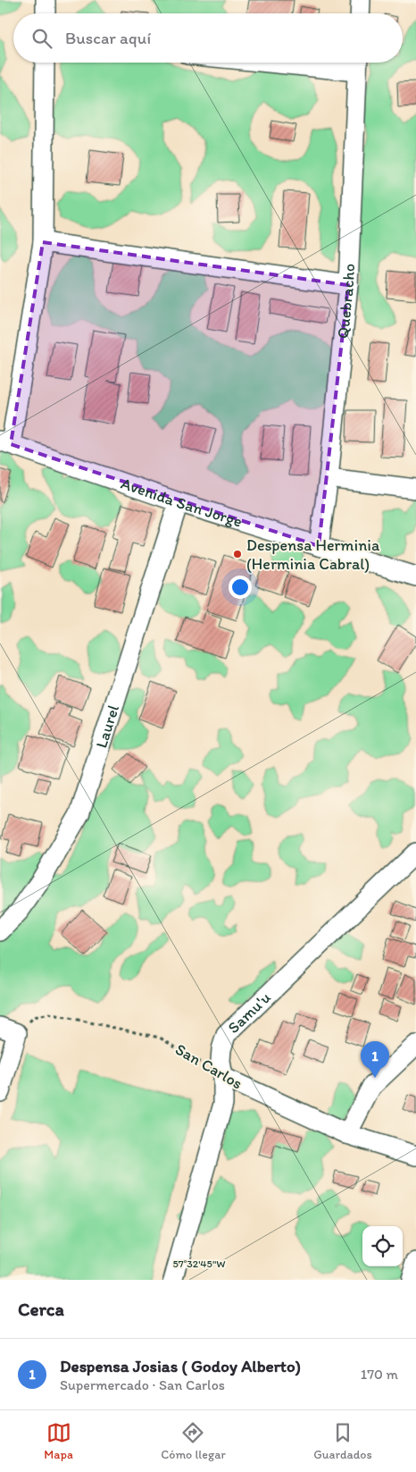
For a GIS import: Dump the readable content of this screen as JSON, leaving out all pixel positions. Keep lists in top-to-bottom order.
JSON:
{
  "streets": {
    "street": [
      "Quebracho",
      "Avenida San Jorge",
      "Laurel",
      "Samu'u",
      "San Carlos"
    ]
  },
  "crossings": [
    ["Quebracho", "Avenida San Jorge"],
    ["Avenida San Jorge", "Laurel"],
    ["Samu'u", "San Carlos"]
  ],
  "places": ["Despensa Herminia (Herminia Cabral)"],
  "page": {
    "search": "Buscar aquí",
    "pins": "1",
    "heading": "Cerca",
    "list": [
      {
        "mark": "1",
        "name": "Despensa Josias ( Godoy Alberto)",
        "note": "Supermercado · San Carlos",
        "value": "170 m"
      }
    ],
    "nav": ["Mapa", "Cómo llegar", "Guardados"]
  },
  "coordinates": ["57°32'45\"W"]
}
